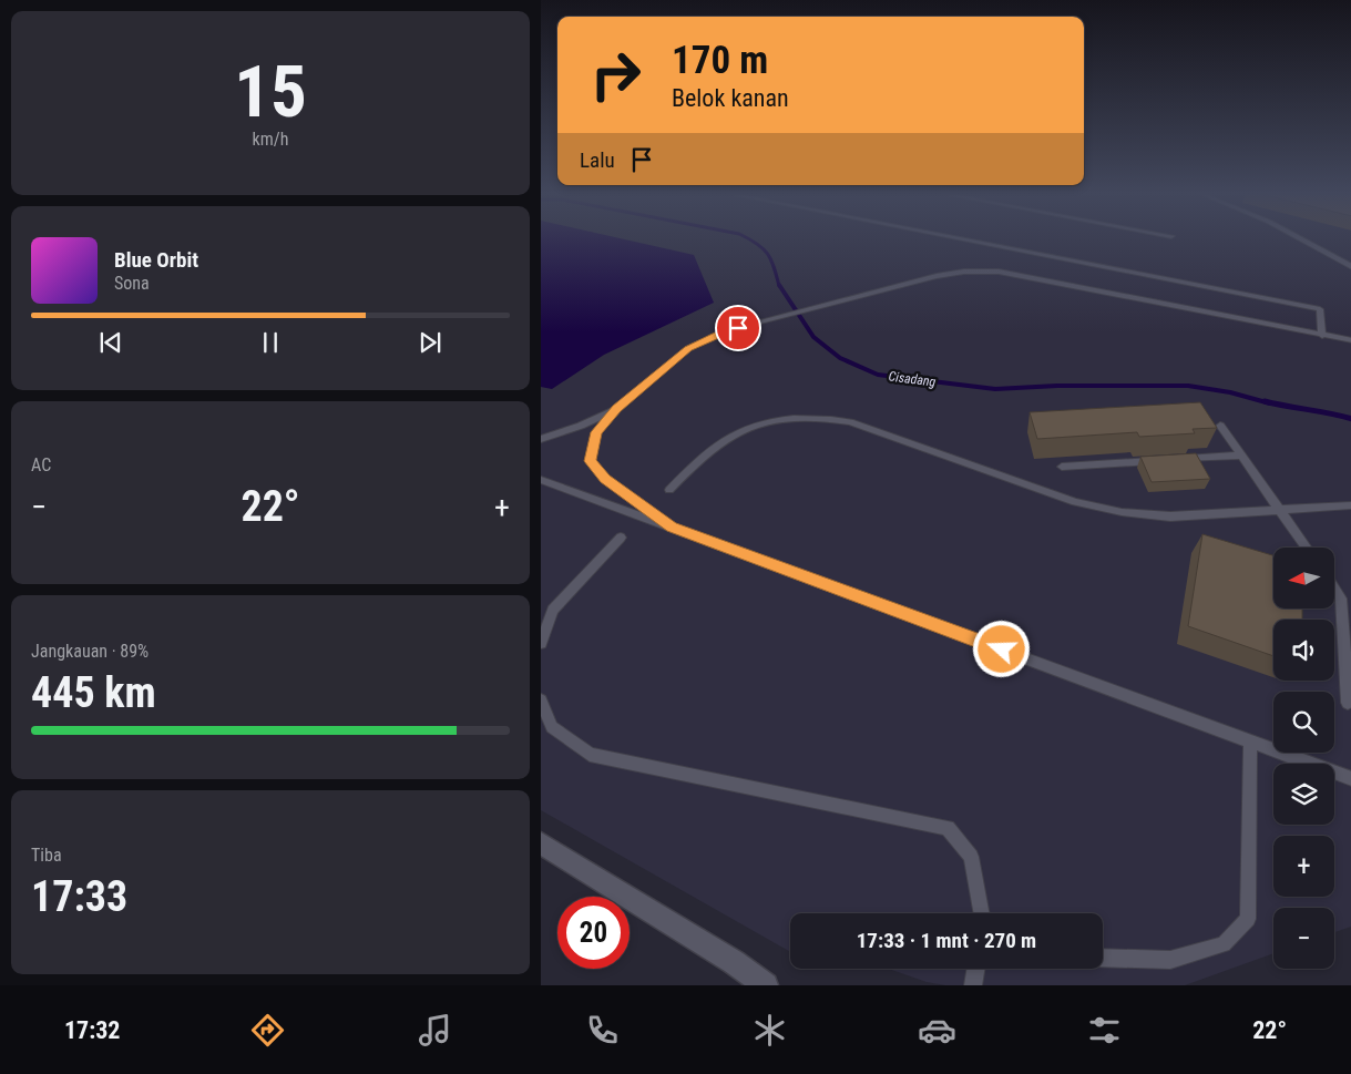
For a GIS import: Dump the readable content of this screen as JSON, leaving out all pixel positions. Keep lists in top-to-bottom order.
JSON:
{
  "water": ["Cisadang"],
  "north": "left",
  "page": {
    "tile": [
      ["15", "km/h"],
      "AC",
      ["Jangkauan · 89%", "445 km"],
      ["Tiba", "17:33"]
    ],
    "turn": ["170 m", "Belok kanan"],
    "then": "Lalu",
    "song": ["Blue Orbit", "Sona"],
    "heat": ["−", "22°", "+"],
    "map_buttons": ["+", "−"],
    "limit": "20",
    "trip": "17:33 · 1 mnt · 270 m",
    "tabs": ["17:32", "22°"]
  }
}
